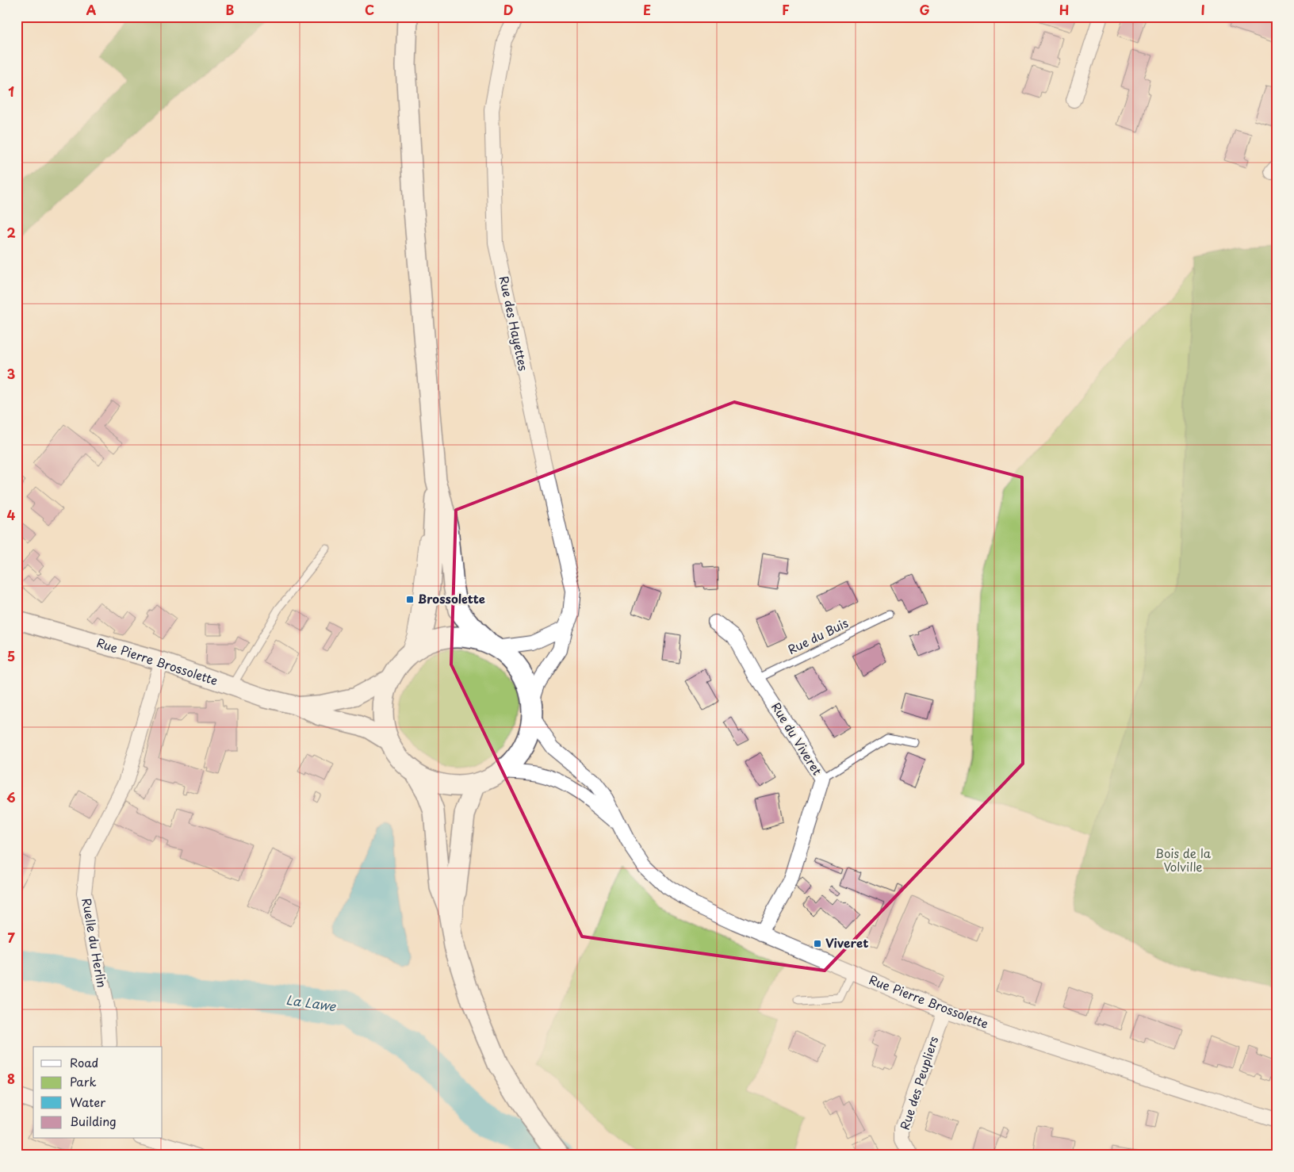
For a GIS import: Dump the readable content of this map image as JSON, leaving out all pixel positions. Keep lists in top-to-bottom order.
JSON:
{
  "streets": {
    "street": [
      "Rue des Hayettes",
      "Rue Pierre Brossolette",
      "Rue du Viveret",
      "Ruelle du Herlin",
      "Rue des Peupliers"
    ],
    "lane": ["Rue du Buis"]
  },
  "crossings": [
    ["Rue des Hayettes", "Rue Pierre Brossolette"],
    ["Rue du Buis", "Rue du Viveret"],
    ["Rue Pierre Brossolette", "Rue du Viveret"],
    ["Rue Pierre Brossolette", "Ruelle du Herlin"],
    ["Rue Pierre Brossolette", "Rue des Peupliers"]
  ],
  "water": ["La Lawe"],
  "parks": ["Bois de la Volville"],
  "places": {
    "transit": ["Brossolette", "Viveret"]
  },
  "legend": [
    "Road",
    "Park",
    "Water",
    "Building"
  ],
  "grid": {
    "columns": [
      "A",
      "B",
      "C",
      "D",
      "E",
      "F",
      "G",
      "H",
      "I"
    ],
    "rows": [
      "1",
      "2",
      "3",
      "4",
      "5",
      "6",
      "7",
      "8"
    ]
  }
}
